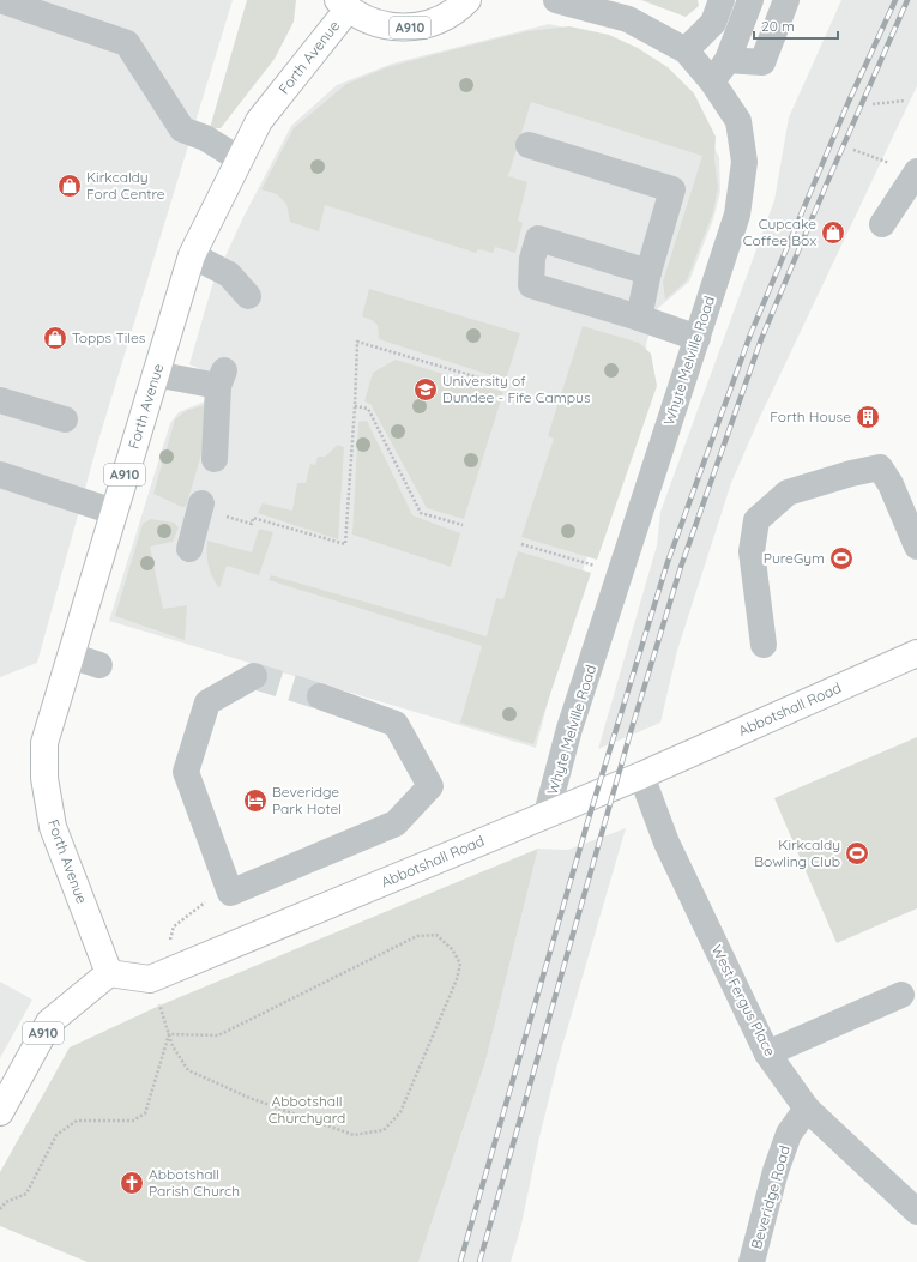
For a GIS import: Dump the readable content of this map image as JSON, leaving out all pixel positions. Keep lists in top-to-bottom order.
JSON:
{
  "streets": {
    "main road": ["A910", "Forth Avenue", "Abbotshall Road"],
    "street": ["Whyte Melville Road", "West Fergus Place", "Beveridge Road"]
  },
  "crossings": [
    ["A910", "Forth Avenue"],
    ["Whyte Melville Road", "Abbotshall Road"],
    ["Abbotshall Road", "West Fergus Place"],
    ["West Fergus Place", "Beveridge Road"]
  ],
  "parks": ["Abbotshall Churchyard"],
  "places": {
    "shop": ["Kirkcaldy Ford Centre", "Cupcake Coffee Box", "Topps Tiles"],
    "school or university": ["University of Dundee - Fife Campus"],
    "building": ["Forth House"],
    "sports": ["PureGym", "Kirkcaldy Bowling Club"],
    "hotel": ["Beveridge Park Hotel"],
    "church": ["Abbotshall Parish Church"]
  },
  "scale_bar": "20 m"
}
